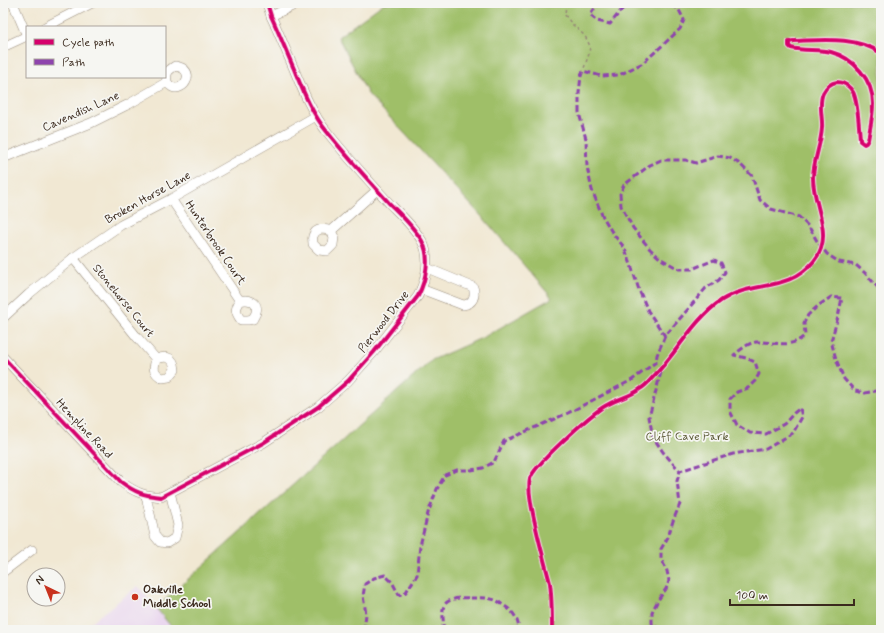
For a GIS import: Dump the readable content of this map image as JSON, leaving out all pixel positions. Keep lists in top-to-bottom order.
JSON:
{
  "streets": {
    "street": [
      "Cavendish Lane",
      "Broken Horse Lane",
      "Hunterbrook Court",
      "Stonehorse Court",
      "Pierwood Drive",
      "Hempline Road"
    ]
  },
  "crossings": [
    ["Broken Horse Lane", "Hunterbrook Court"],
    ["Broken Horse Lane", "Stonehorse Court"],
    ["Broken Horse Lane", "Pierwood Drive"],
    ["Pierwood Drive", "Hempline Road"]
  ],
  "parks": ["Cliff Cave Park"],
  "places": ["Oakville Middle School"],
  "legend": ["Cycle path", "Path"],
  "scale_bar": "100 m",
  "north": "top left"
}
